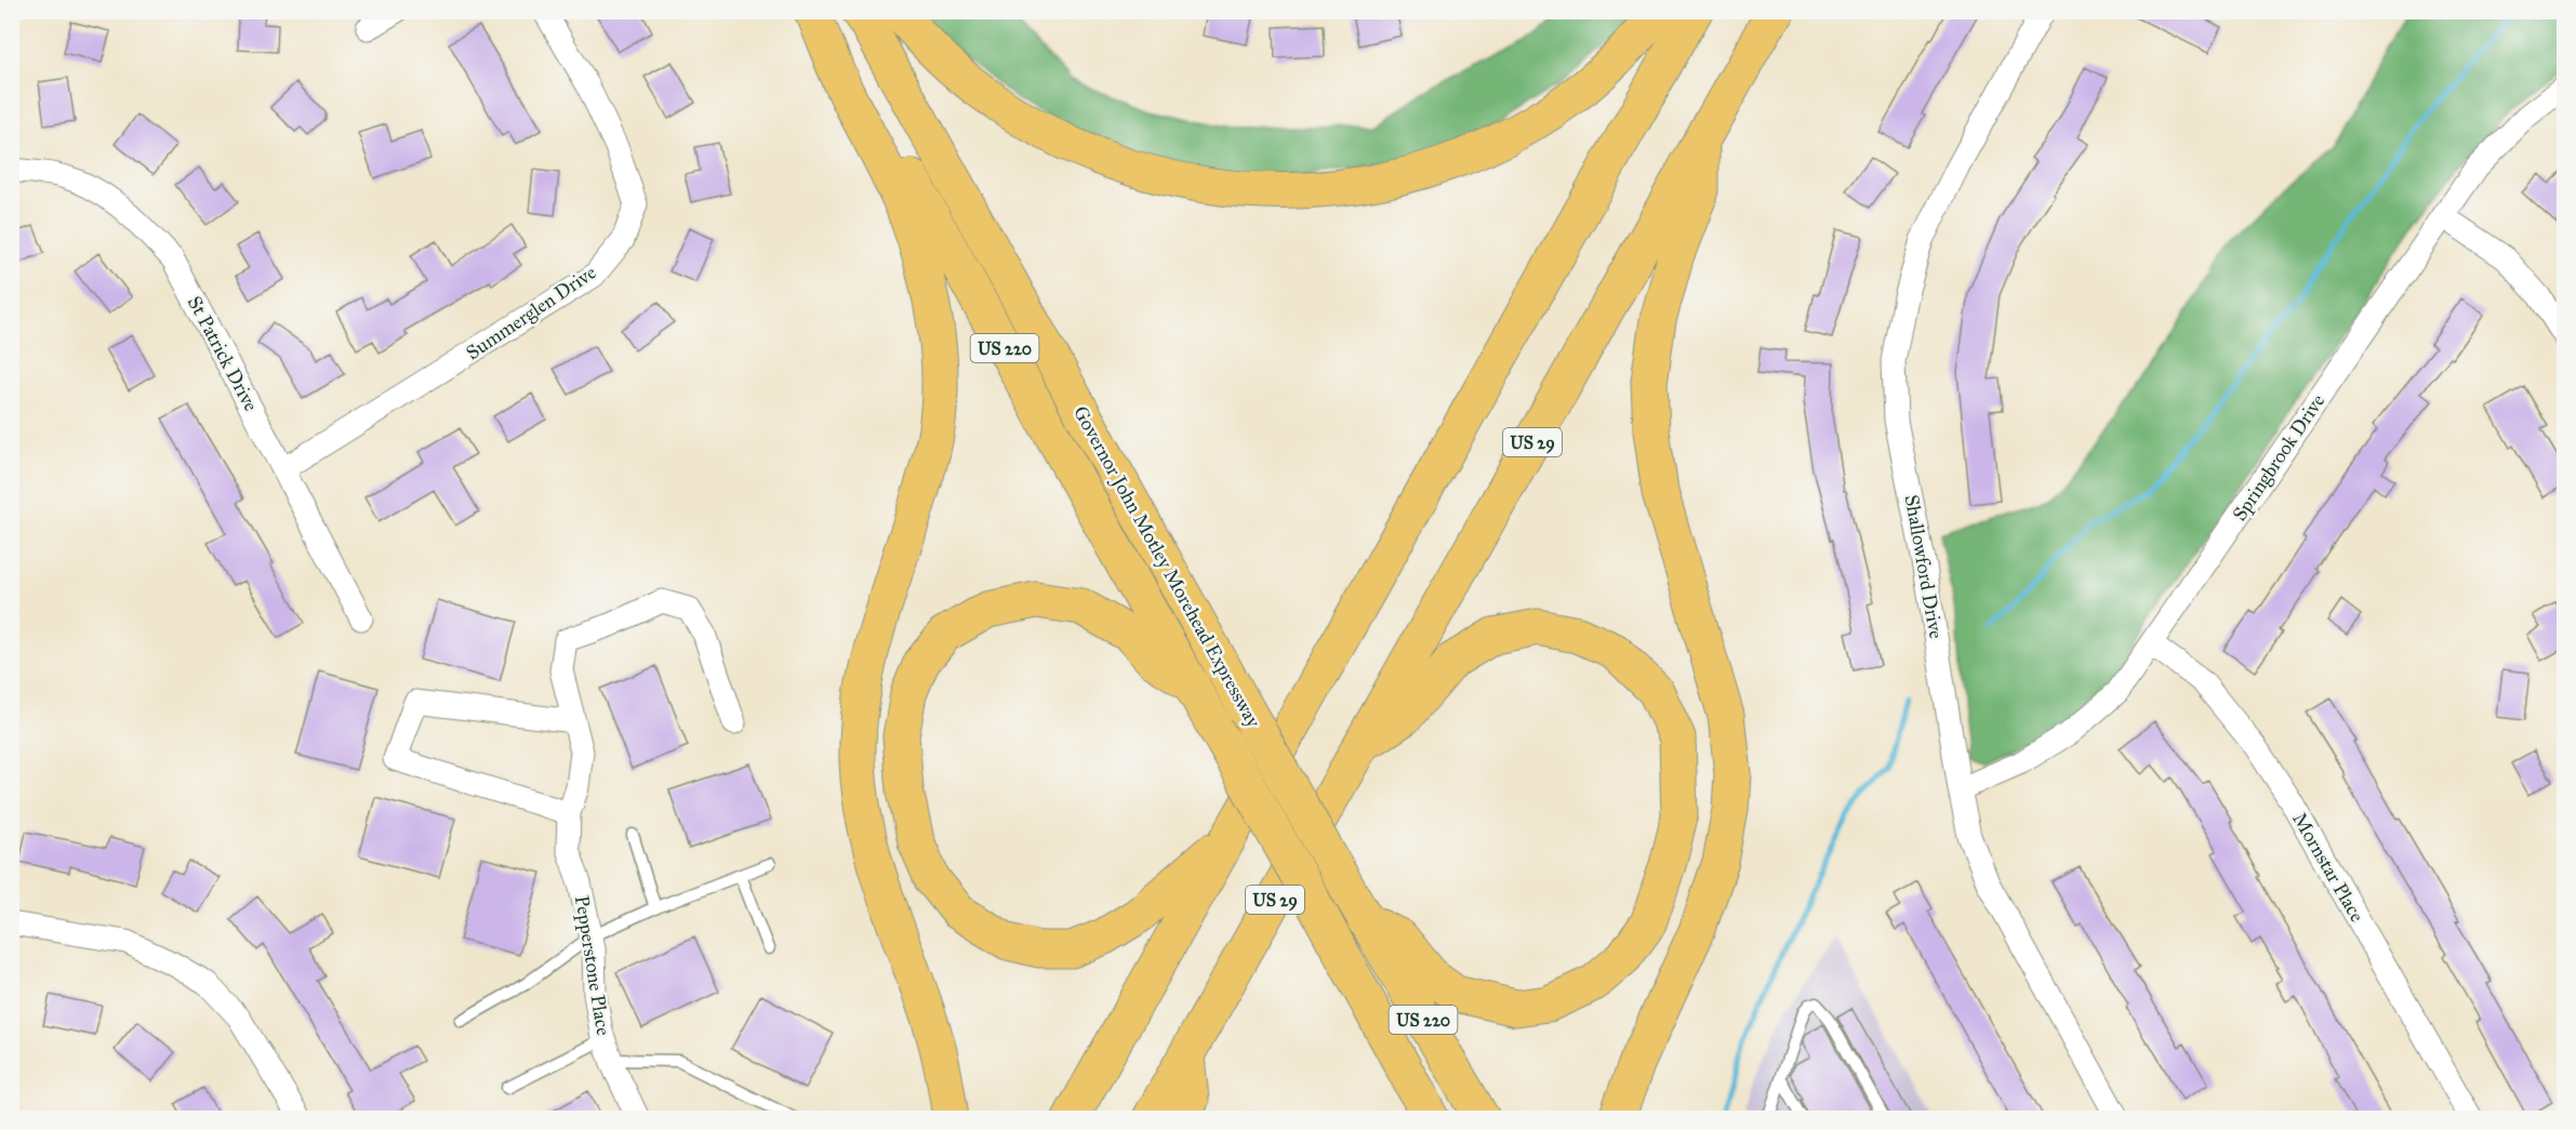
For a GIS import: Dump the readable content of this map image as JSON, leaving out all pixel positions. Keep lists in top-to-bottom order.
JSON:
{
  "streets": {
    "highway": ["US 220", "US 29", "Governor John Motley Morehead Expressway"],
    "street": [
      "Summerglen Drive",
      "St Patrick Drive",
      "Springbrook Drive",
      "Shallowford Drive",
      "Mornstar Place",
      "Pepperstone Place"
    ]
  },
  "crossings": [
    ["Summerglen Drive", "St Patrick Drive"],
    ["Springbrook Drive", "Shallowford Drive"],
    ["Springbrook Drive", "Mornstar Place"]
  ]
}
